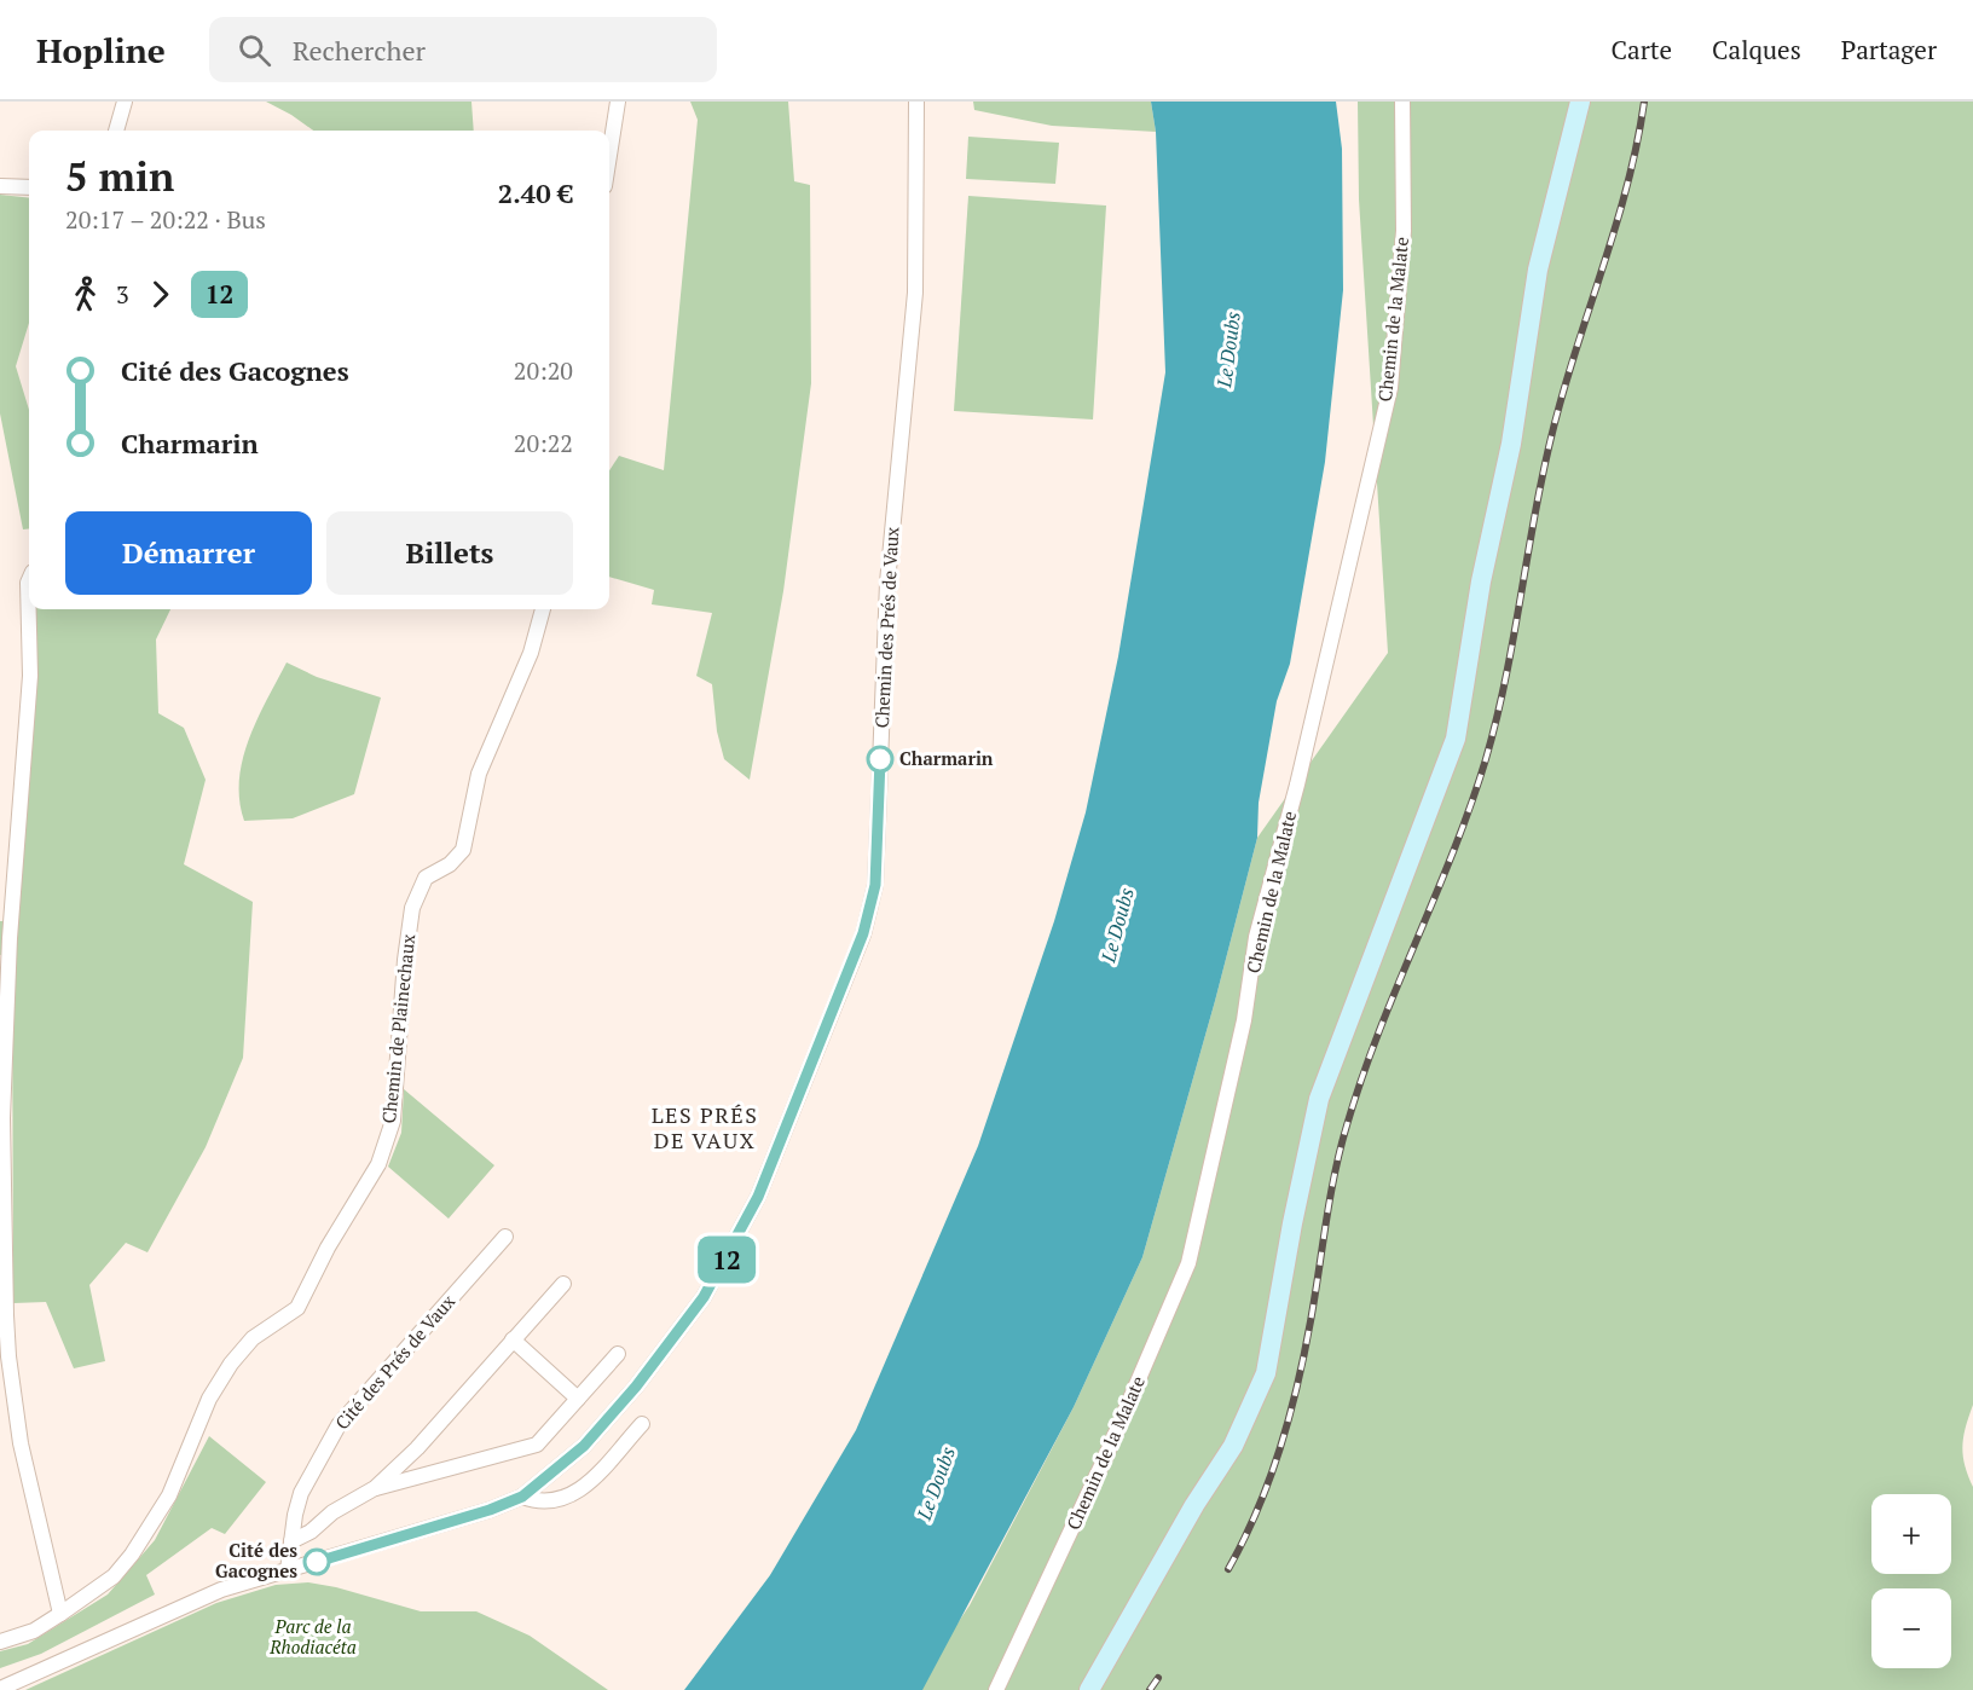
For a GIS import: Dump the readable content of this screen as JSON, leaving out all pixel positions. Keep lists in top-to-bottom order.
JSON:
{
  "streets": {
    "street": [
      "Chemin de la Malate",
      "Chemin des Prés de Vaux",
      "Chemin de Plainechaux",
      "Cité des Prés de Vaux"
    ]
  },
  "crossings": [
    ["Chemin des Prés de Vaux", "Cité des Prés de Vaux"]
  ],
  "districts": ["LES PRÉS DE VAUX"],
  "water": ["Le Doubs"],
  "parks": ["Parc de la Rhodiacéta"],
  "places": ["Charmarin", "Cité des Gacognes"],
  "lines": ["bus line 12"],
  "page": {
    "header": "Hopline",
    "search": "Rechercher",
    "nav": ["Carte", "Calques", "Partager"],
    "on_map": "12",
    "heading": ["5 min", "20:17 – 20:22 · Bus", "2.40 €"],
    "legs": ["3", "12"],
    "list": [
      {
        "name": "Cité des Gacognes",
        "value": "20:20"
      },
      {
        "name": "Charmarin",
        "value": "20:22"
      }
    ],
    "buttons": ["Démarrer", "Billets"],
    "map_buttons": ["+", "−"]
  }
}
